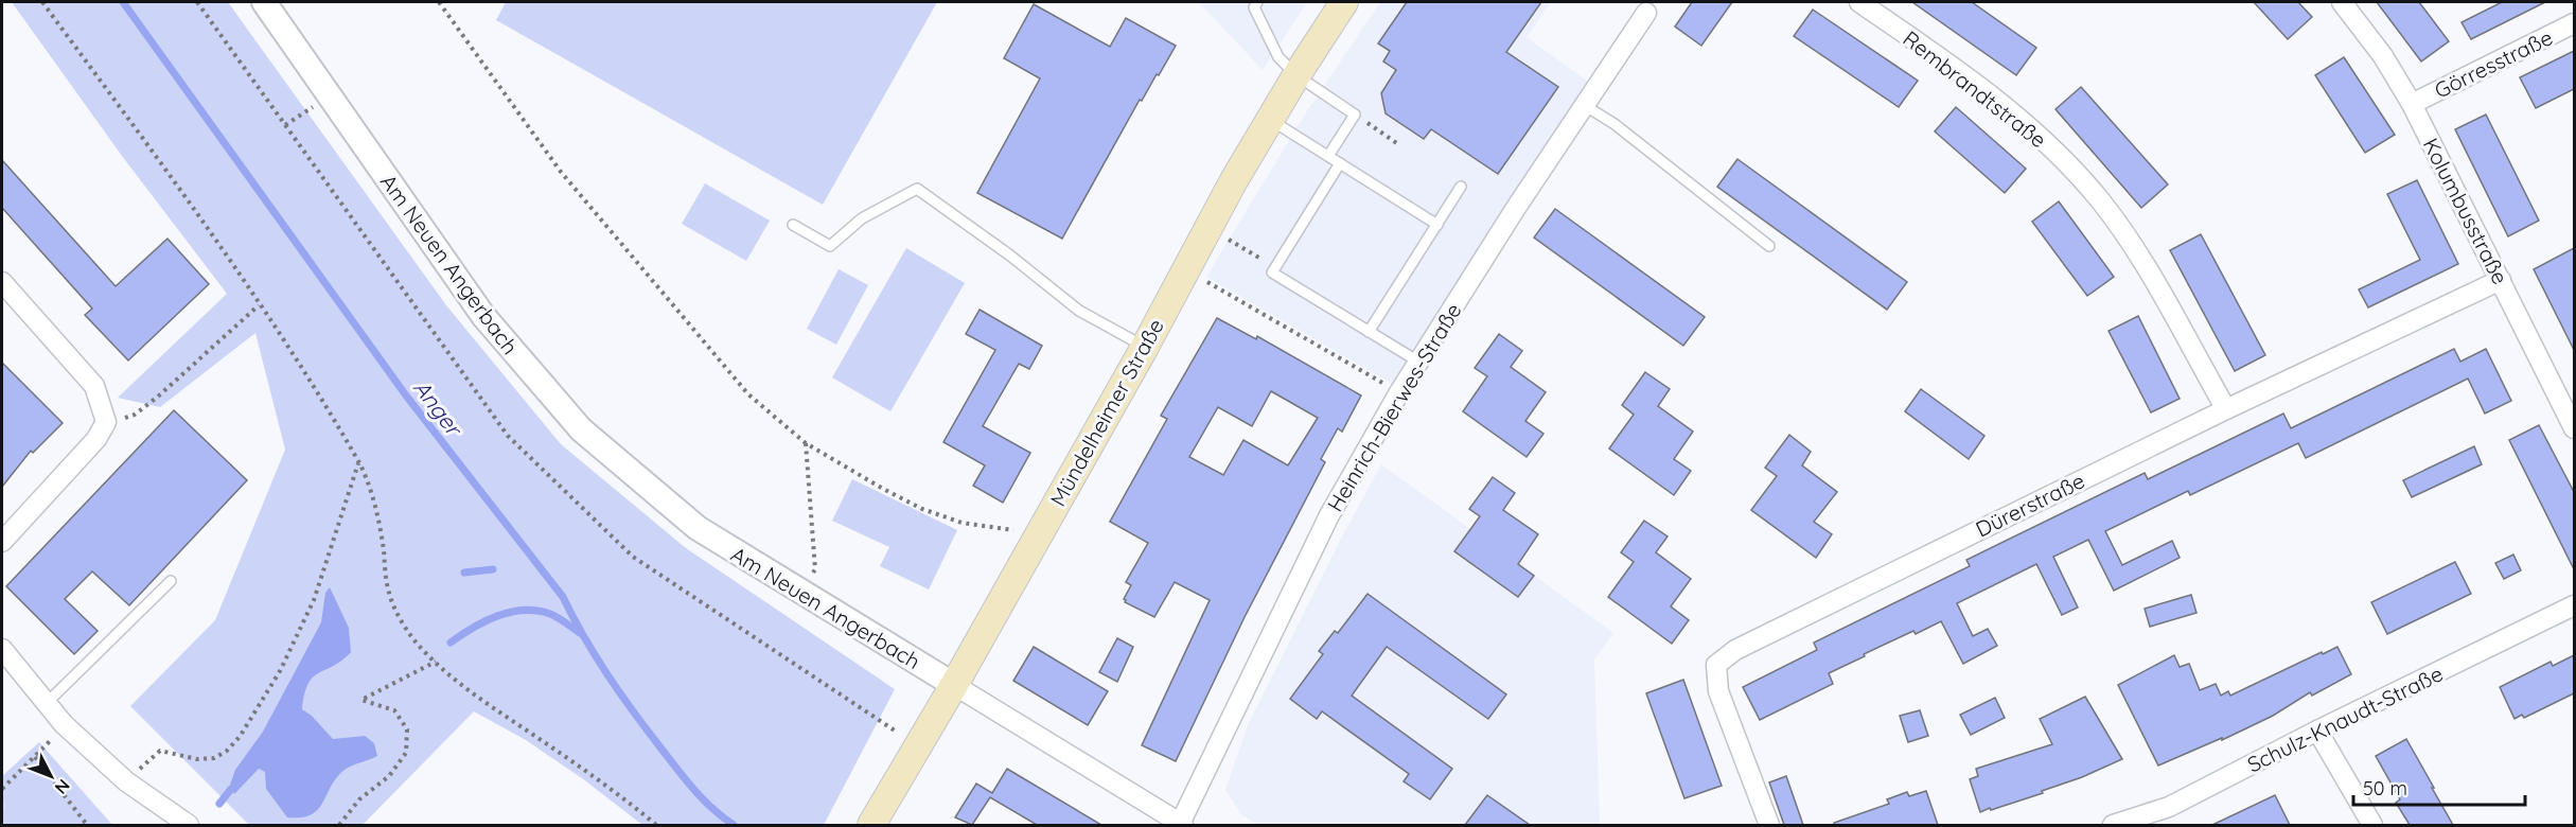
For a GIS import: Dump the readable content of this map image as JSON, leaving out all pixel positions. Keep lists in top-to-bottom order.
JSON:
{
  "streets": {
    "main road": ["Mündelheimer Straße"],
    "street": [
      "Görresstraße",
      "Rembrandtstraße",
      "Kolumbusstraße",
      "Am Neuen Angerbach",
      "Heinrich-Bierwes-Straße",
      "Dürerstraße",
      "Schulz-Knaudt-Straße"
    ]
  },
  "crossings": [
    ["Görresstraße", "Kolumbusstraße"],
    ["Rembrandtstraße", "Dürerstraße"],
    ["Kolumbusstraße", "Dürerstraße"],
    ["Am Neuen Angerbach", "Mündelheimer Straße"]
  ],
  "water": ["Anger"],
  "scale_bar": "50 m",
  "north": "bottom right"
}
